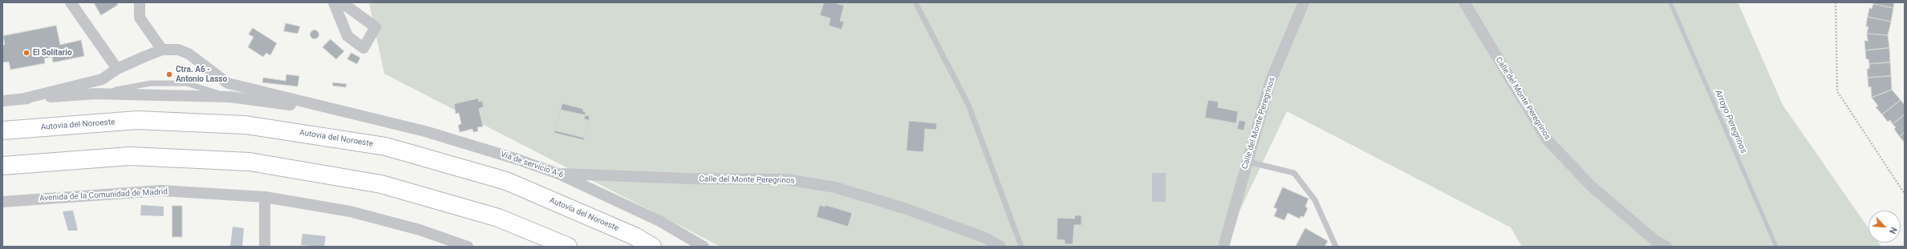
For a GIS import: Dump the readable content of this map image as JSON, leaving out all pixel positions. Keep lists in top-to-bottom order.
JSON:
{
  "streets": {
    "highway": ["Autovía del Noroeste"],
    "street": ["Calle del Monte Peregrinos", "Vía de servicio A-6", "Avenida de la Comunidad de Madrid"]
  },
  "crossings": [
    ["Calle del Monte Peregrinos", "Vía de servicio A-6"]
  ],
  "water": ["Arroyo Peregrinos"],
  "places": ["El Solitario", "Ctra. A6 - Antonio Lasso"],
  "north": "bottom right"
}
